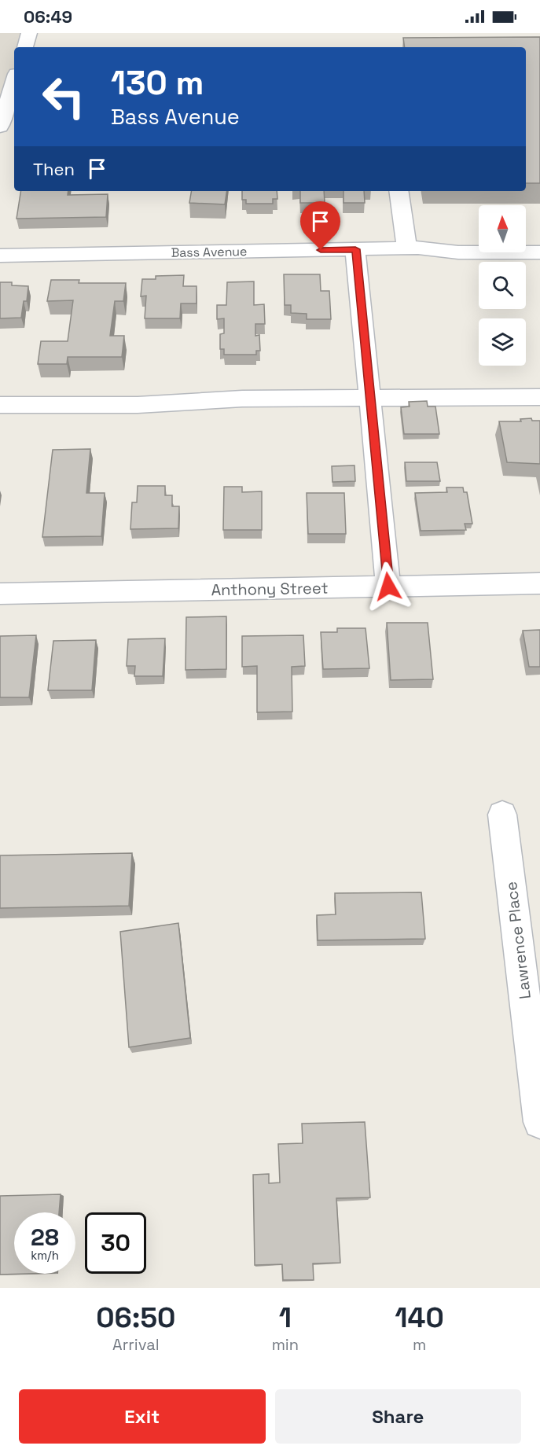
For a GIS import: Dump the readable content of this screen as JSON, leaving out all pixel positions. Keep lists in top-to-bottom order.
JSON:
{
  "streets": {
    "street": ["Bass Avenue", "Anthony Street", "Lawrence Place"]
  },
  "north": "top",
  "page": {
    "status": "06:49",
    "turn": ["130 m", "Bass Avenue"],
    "then": "Then",
    "speed": "28 km/h",
    "limit": "30",
    "eta": [
      "06:50",
      "Arrival",
      "1",
      "min",
      "140",
      "m"
    ],
    "buttons": ["Exit", "Share"]
  }
}
